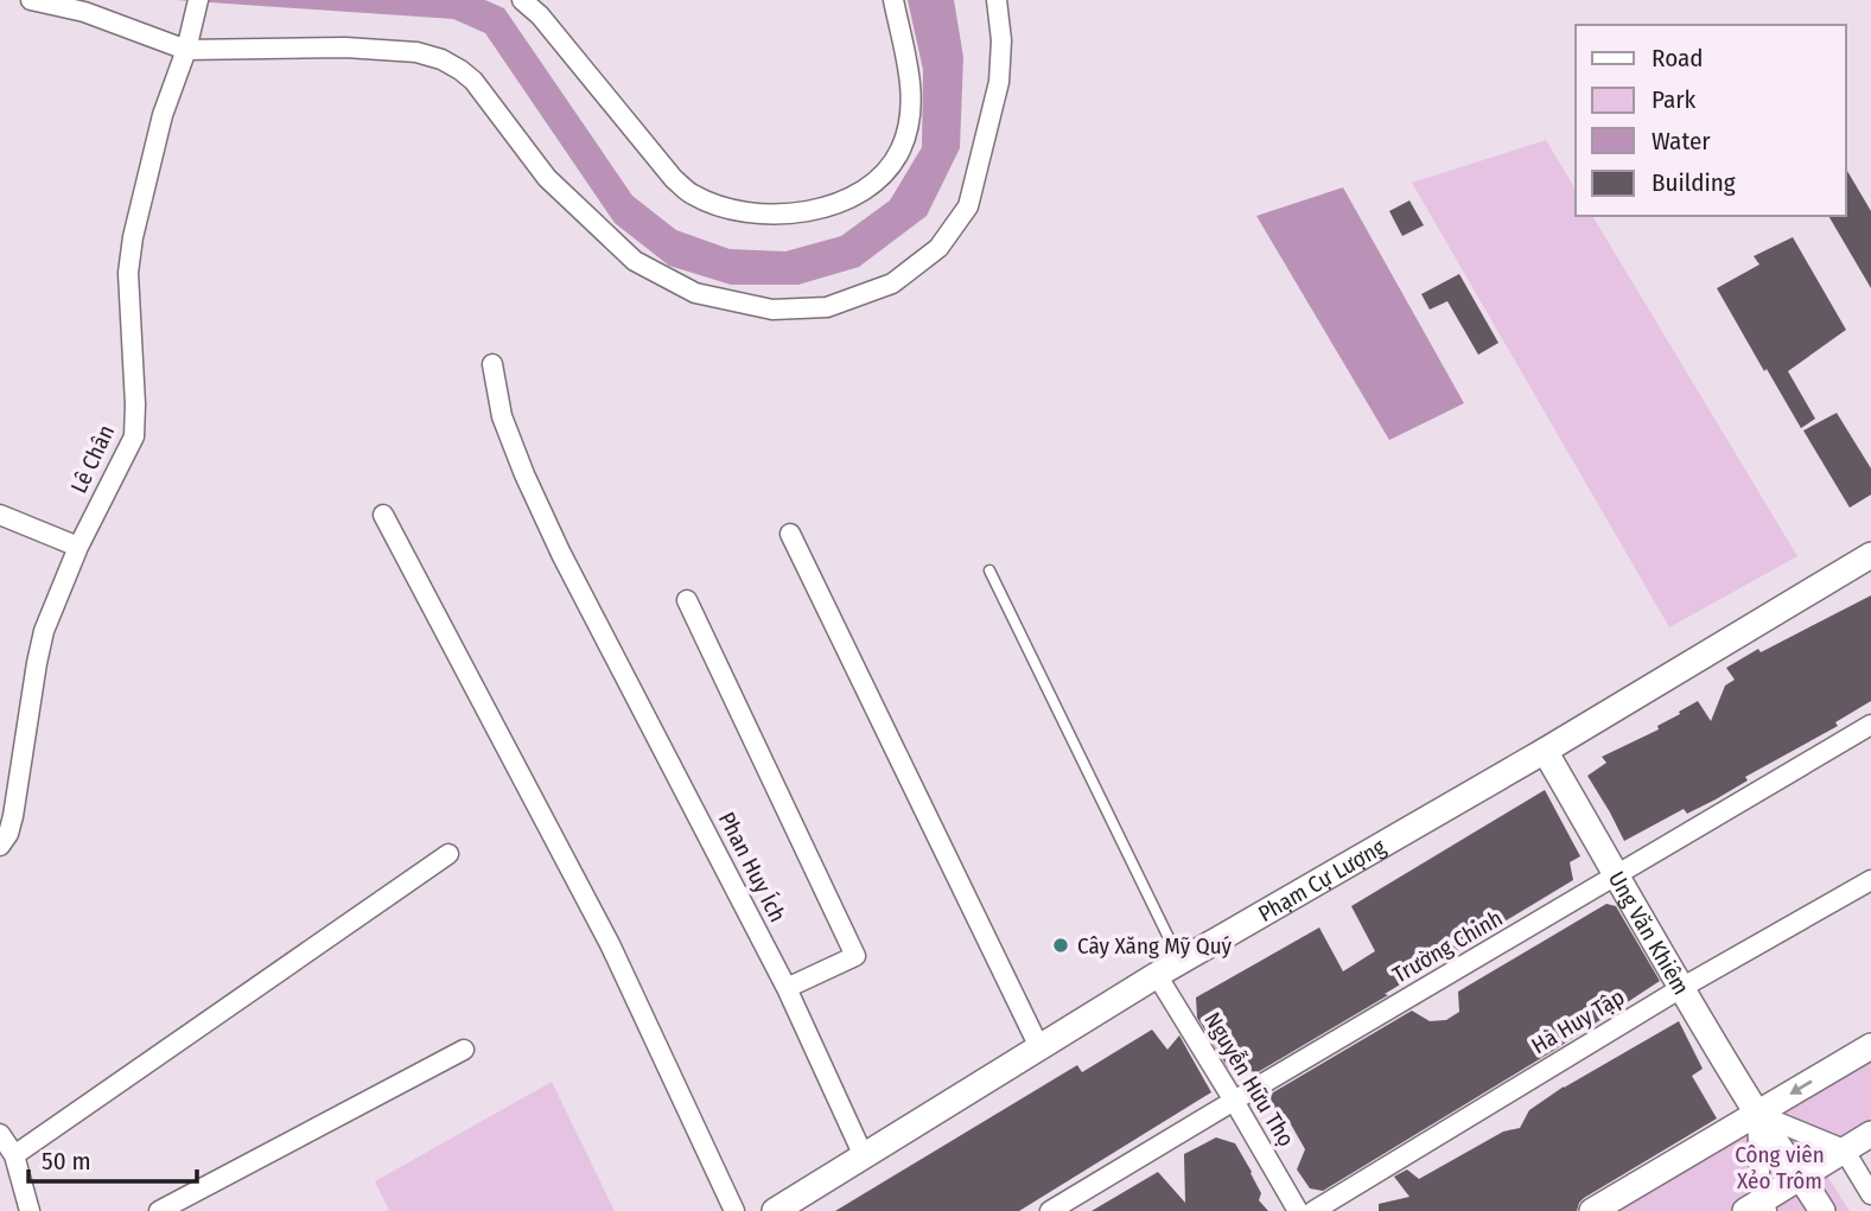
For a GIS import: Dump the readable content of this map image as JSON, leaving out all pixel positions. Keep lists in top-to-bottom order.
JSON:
{
  "streets": {
    "street": [
      "Lê Chân",
      "Phan Huy Ích",
      "Phạm Cự Lượng",
      "Ung Văn Khiêm",
      "Trường Chinh",
      "Hà Huy Tập",
      "Nguyễn Hữu Thọ"
    ]
  },
  "crossings": [
    ["Phan Huy Ích", "Phạm Cự Lượng"],
    ["Phạm Cự Lượng", "Ung Văn Khiêm"],
    ["Phạm Cự Lượng", "Nguyễn Hữu Thọ"],
    ["Ung Văn Khiêm", "Trường Chinh"],
    ["Ung Văn Khiêm", "Hà Huy Tập"],
    ["Trường Chinh", "Nguyễn Hữu Thọ"]
  ],
  "parks": ["Công viên Xẻo Trôm"],
  "places": ["Cây Xăng Mỹ Quý"],
  "legend": [
    "Road",
    "Park",
    "Water",
    "Building"
  ],
  "scale_bar": "50 m"
}
